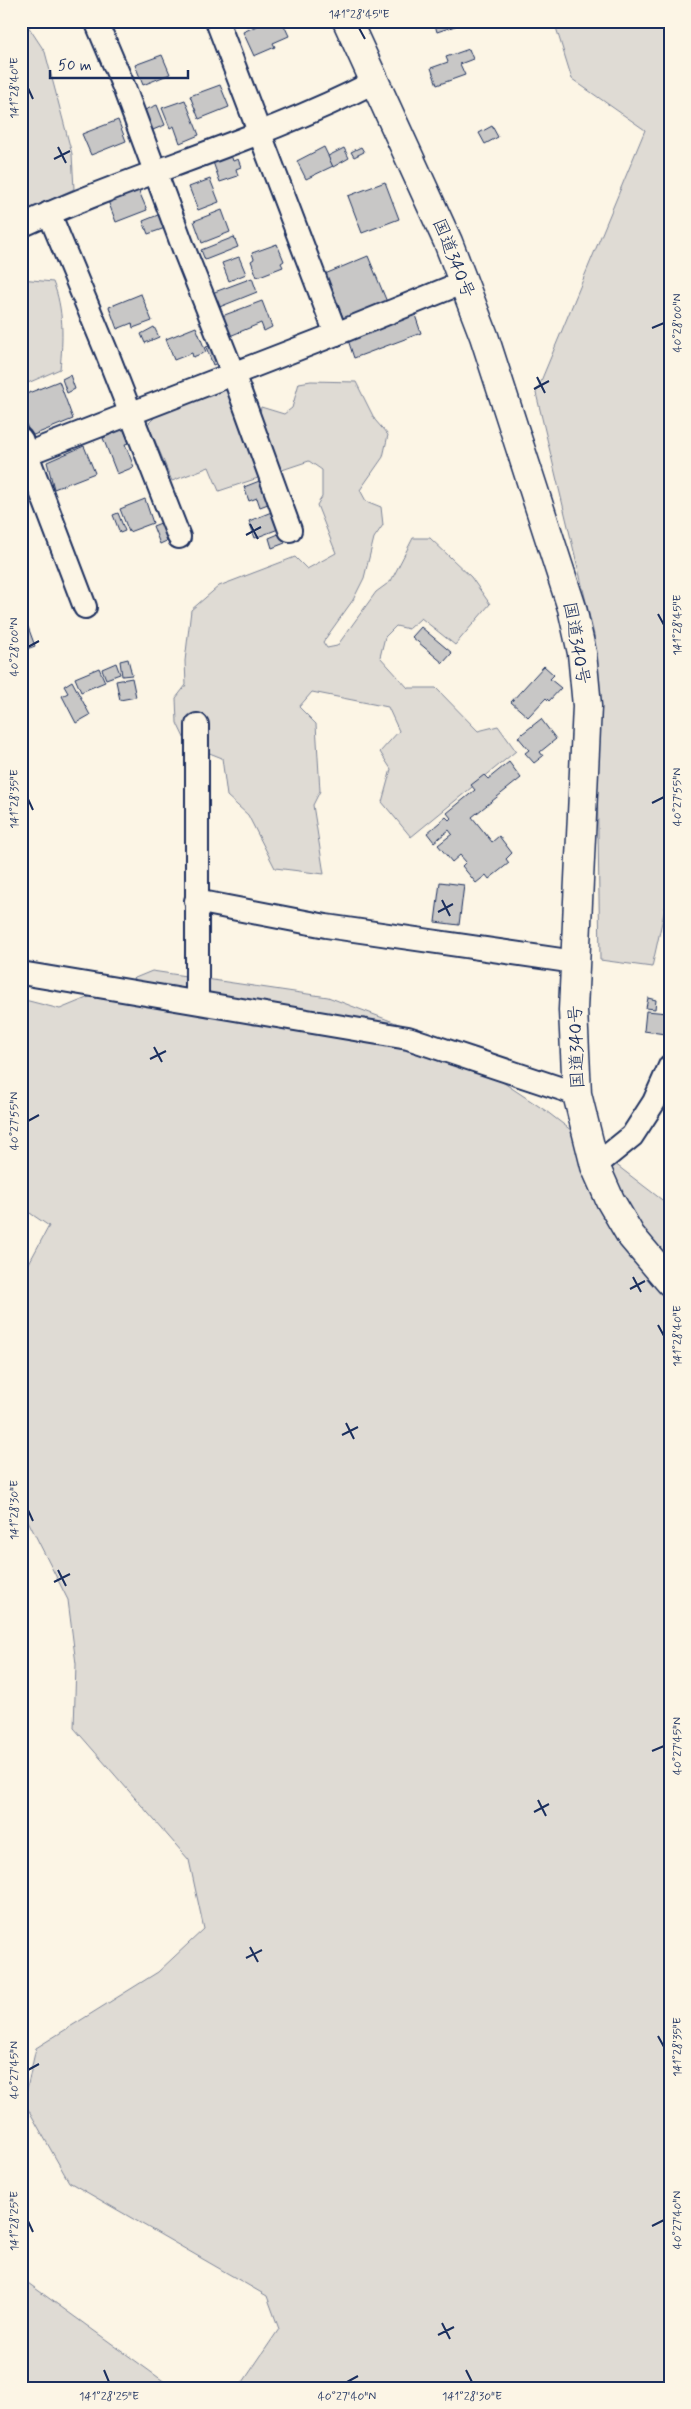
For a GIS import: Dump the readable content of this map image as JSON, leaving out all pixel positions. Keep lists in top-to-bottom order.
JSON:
{
  "streets": {
    "highway": ["国道340号"]
  },
  "scale_bar": "50 m",
  "coordinates": [
    "141°28'45\"E",
    "141°28'40\"E",
    "40°28'00\"N",
    "40°27'55\"N",
    "141°28'35\"E",
    "141°28'30\"E",
    "40°27'45\"N",
    "40°27'40\"N",
    "141°28'25\"E"
  ]
}
